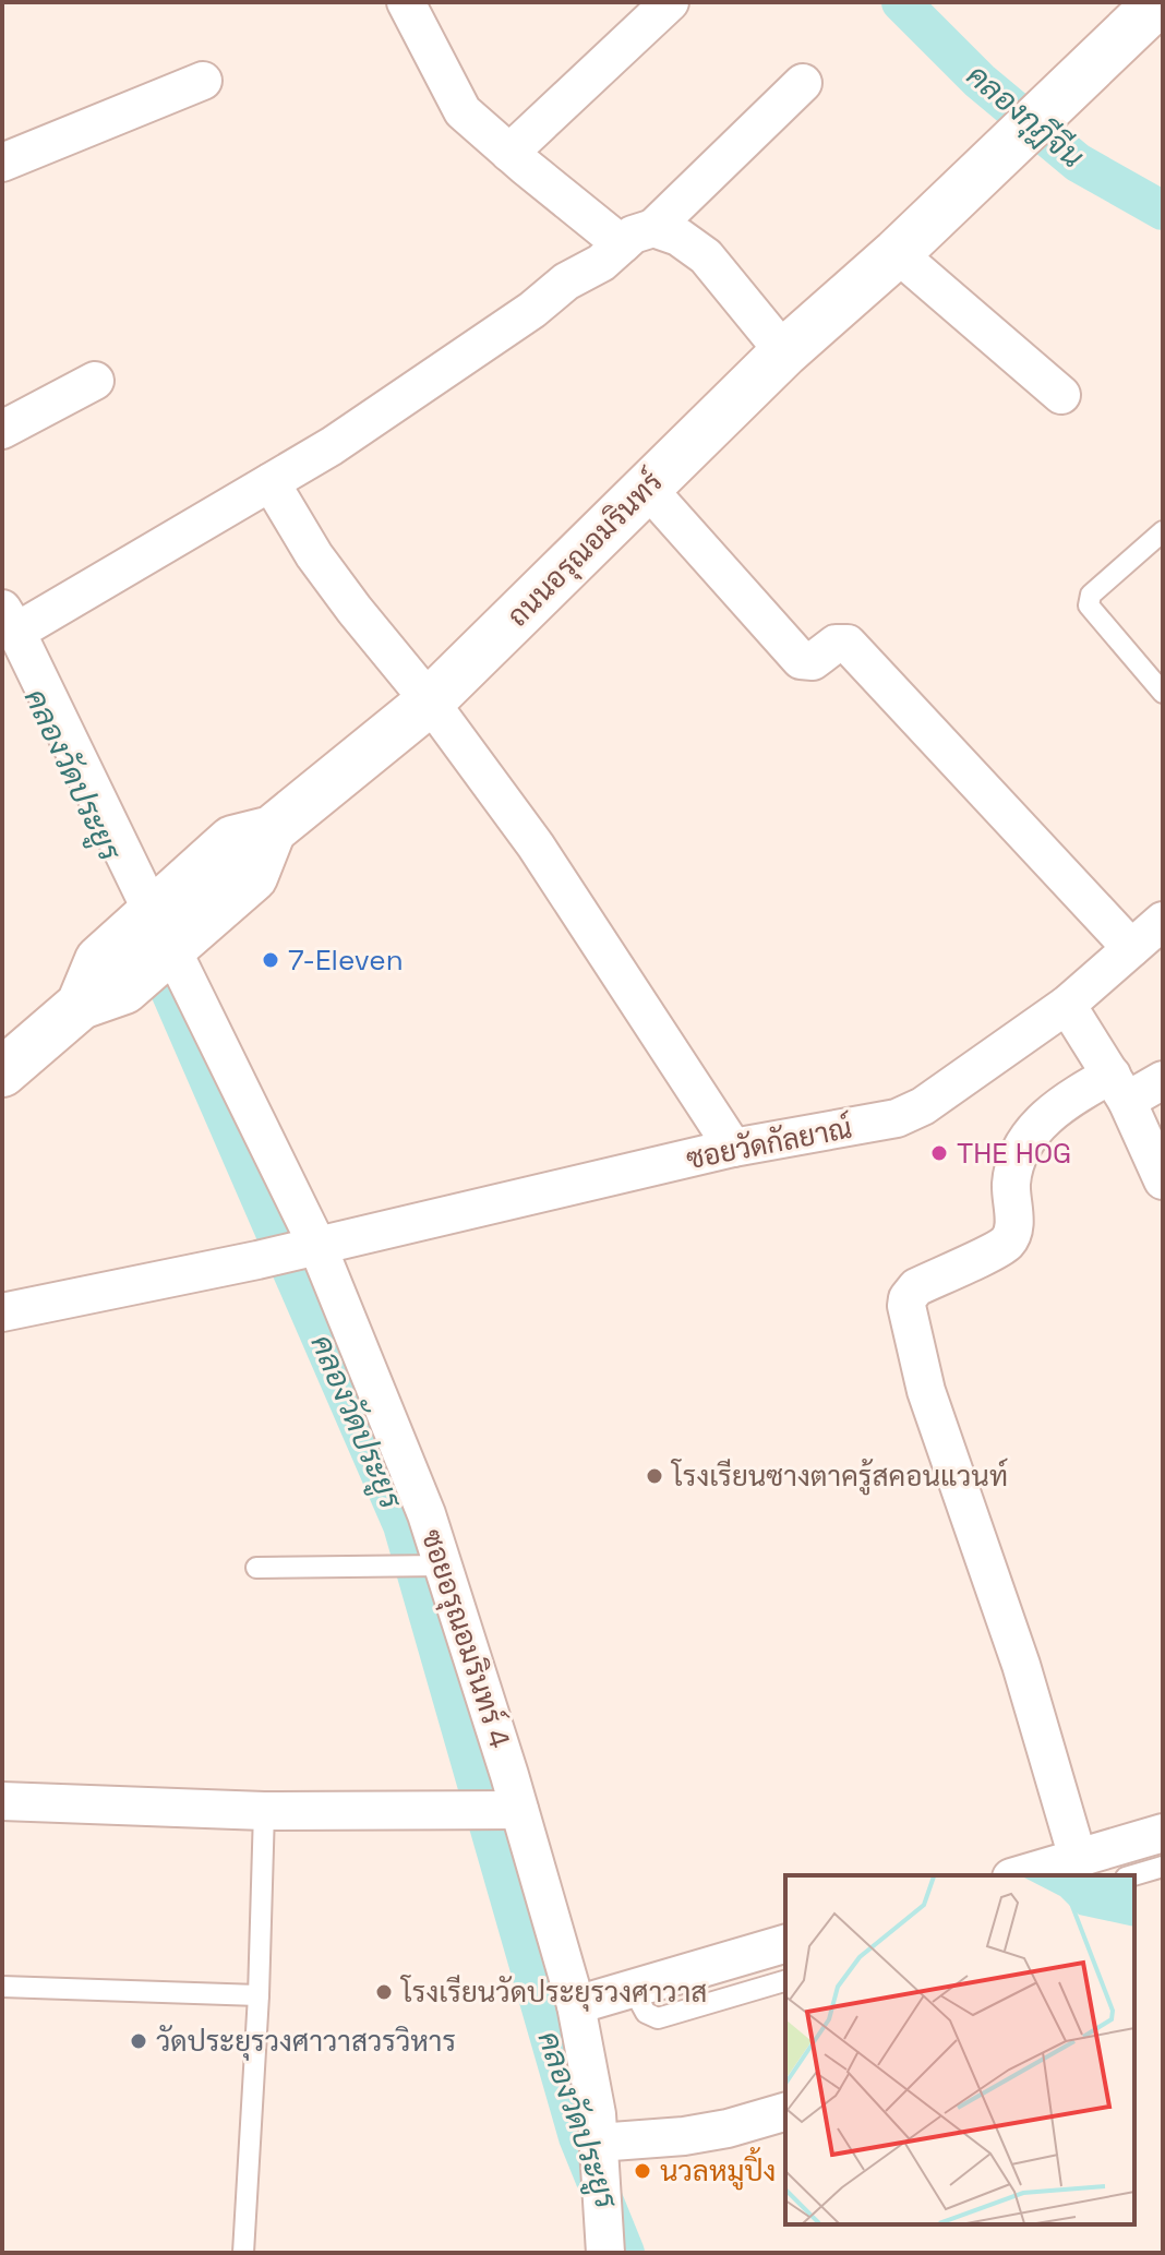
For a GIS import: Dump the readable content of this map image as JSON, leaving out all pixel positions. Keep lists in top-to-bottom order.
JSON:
{
  "streets": {
    "main road": ["ถนนอรุณอมรินทร์"],
    "street": ["ซอยวัดกัลยาณ์", "ซอยอรุณอมรินทร์ 4"]
  },
  "crossings": [
    ["ถนนอรุณอมรินทร์", "ซอยอรุณอมรินทร์ 4"],
    ["ซอยวัดกัลยาณ์", "ซอยอรุณอมรินทร์ 4"]
  ],
  "water": ["คลองกุฎีจีน", "คลองวัดประยูร"],
  "places": [
    "7-Eleven",
    "THE HOG",
    "โรงเรียนซางตาครู้สคอนแวนท์",
    "โรงเรียนวัดประยุรวงศาวาส",
    "วัดประยุรวงศาวาสวรวิหาร",
    "นวลหมูปิ้ง"
  ]
}
